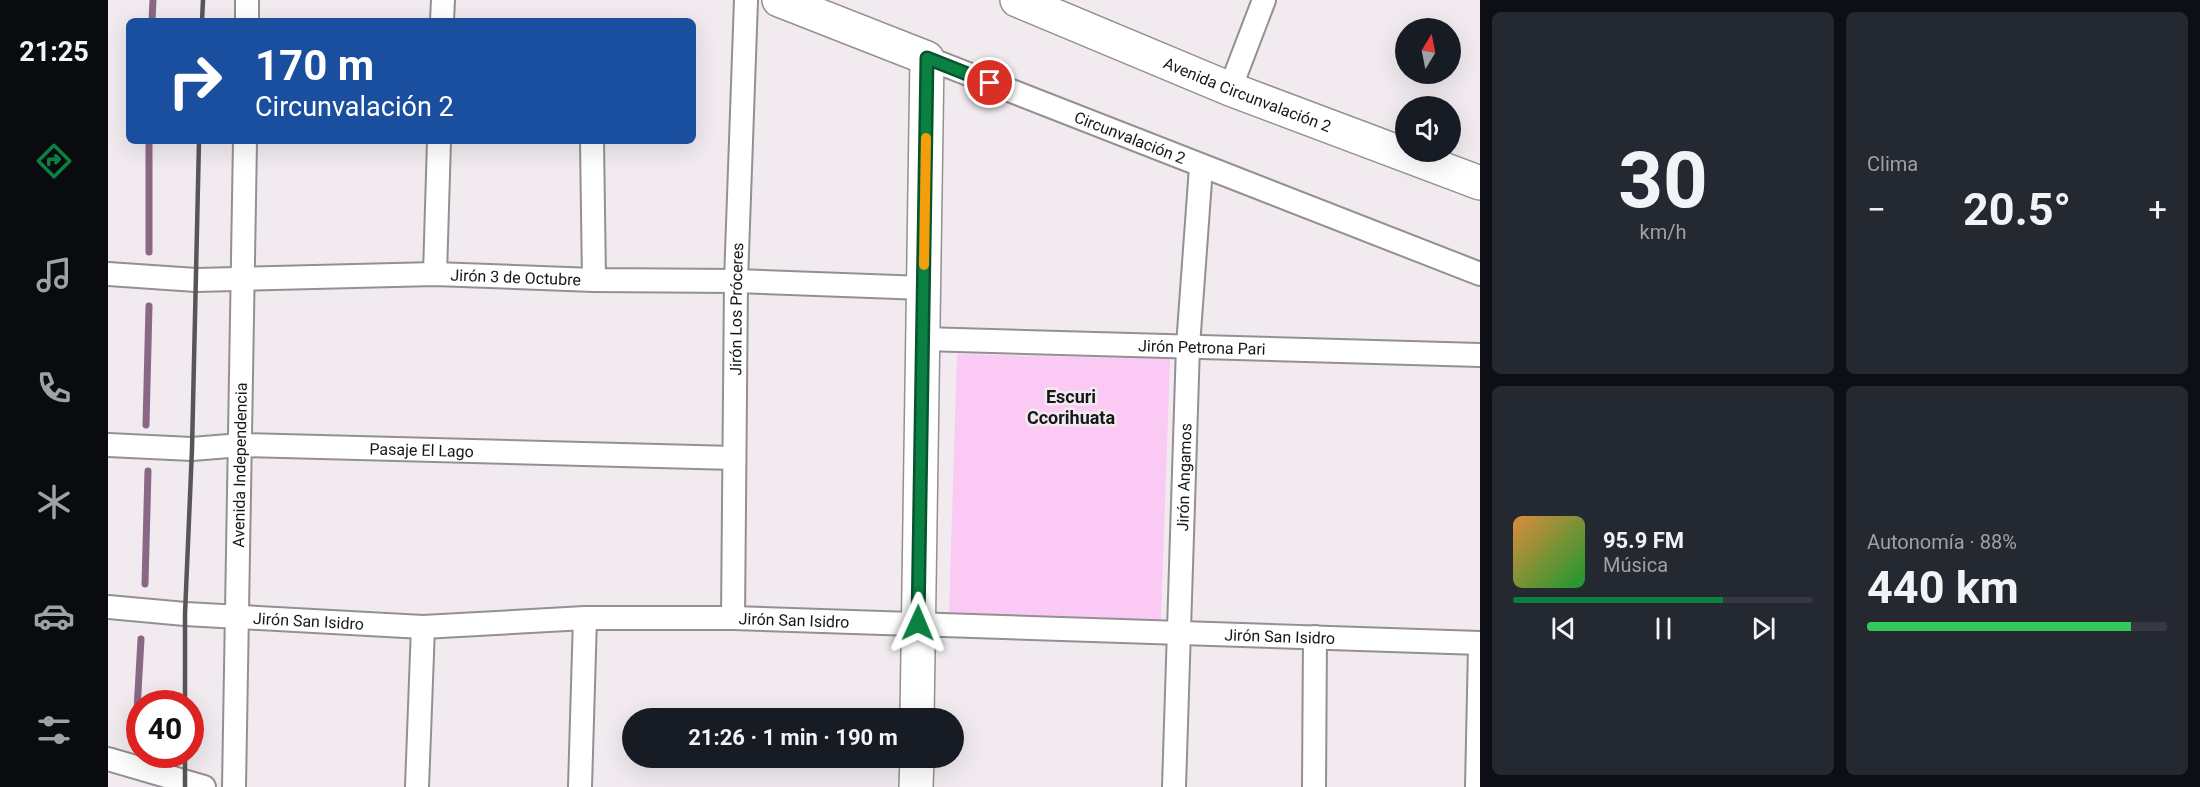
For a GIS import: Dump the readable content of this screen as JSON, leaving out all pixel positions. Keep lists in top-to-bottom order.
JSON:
{
  "streets": {
    "street": [
      "Avenida Circunvalación 2",
      "Circunvalación 2",
      "Jirón 3 de Octubre",
      "Jirón Los Próceres",
      "Jirón Petrona Pari",
      "Pasaje El Lago",
      "Avenida Independencia",
      "Jirón Angamos",
      "Jirón San Isidro"
    ]
  },
  "crossings": [
    ["Circunvalación 2", "Jirón Angamos"],
    ["Jirón 3 de Octubre", "Jirón Los Próceres"],
    ["Jirón 3 de Octubre", "Avenida Independencia"],
    ["Jirón Los Próceres", "Pasaje El Lago"],
    ["Jirón Los Próceres", "Jirón San Isidro"],
    ["Jirón Petrona Pari", "Jirón Angamos"],
    ["Pasaje El Lago", "Avenida Independencia"],
    ["Avenida Independencia", "Jirón San Isidro"],
    ["Jirón Angamos", "Jirón San Isidro"]
  ],
  "districts": ["Escuri Ccorihuata"],
  "north": "top",
  "page": {
    "tabs": "21:25",
    "tile": [
      ["30", "km/h"],
      "Clima",
      ["Autonomía · 88%", "440 km"]
    ],
    "turn": ["170 m", "Circunvalación 2"],
    "heat": ["−", "20.5°", "+"],
    "song": ["95.9 FM", "Música"],
    "limit": "40",
    "trip": "21:26 · 1 min · 190 m"
  }
}
